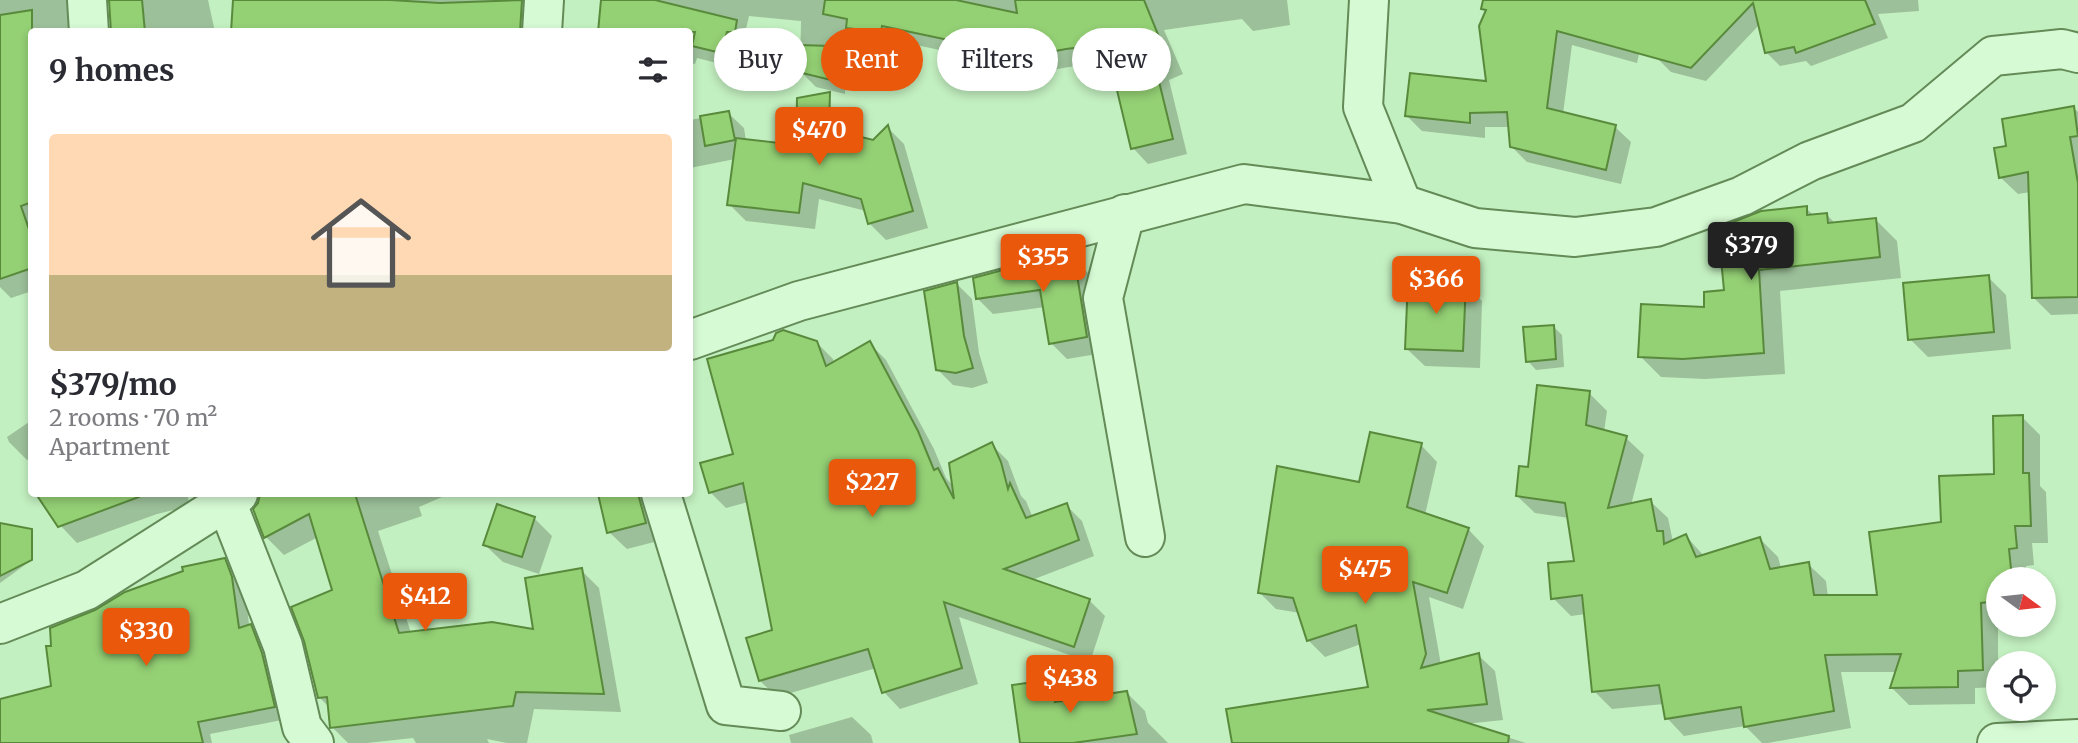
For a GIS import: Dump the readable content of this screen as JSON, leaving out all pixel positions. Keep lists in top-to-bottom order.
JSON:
{
  "north": "right",
  "page": {
    "chip": [
      "Buy",
      "Rent",
      "Filters",
      "New"
    ],
    "heading": "9 homes",
    "price": [
      "$470",
      "$379",
      "$355",
      "$366",
      "$227",
      "$475",
      "$412",
      "$330",
      "$438"
    ],
    "list": [
      {
        "name": "$379/mo",
        "note": "2 rooms · 70 m² · Apartment"
      }
    ]
  }
}
